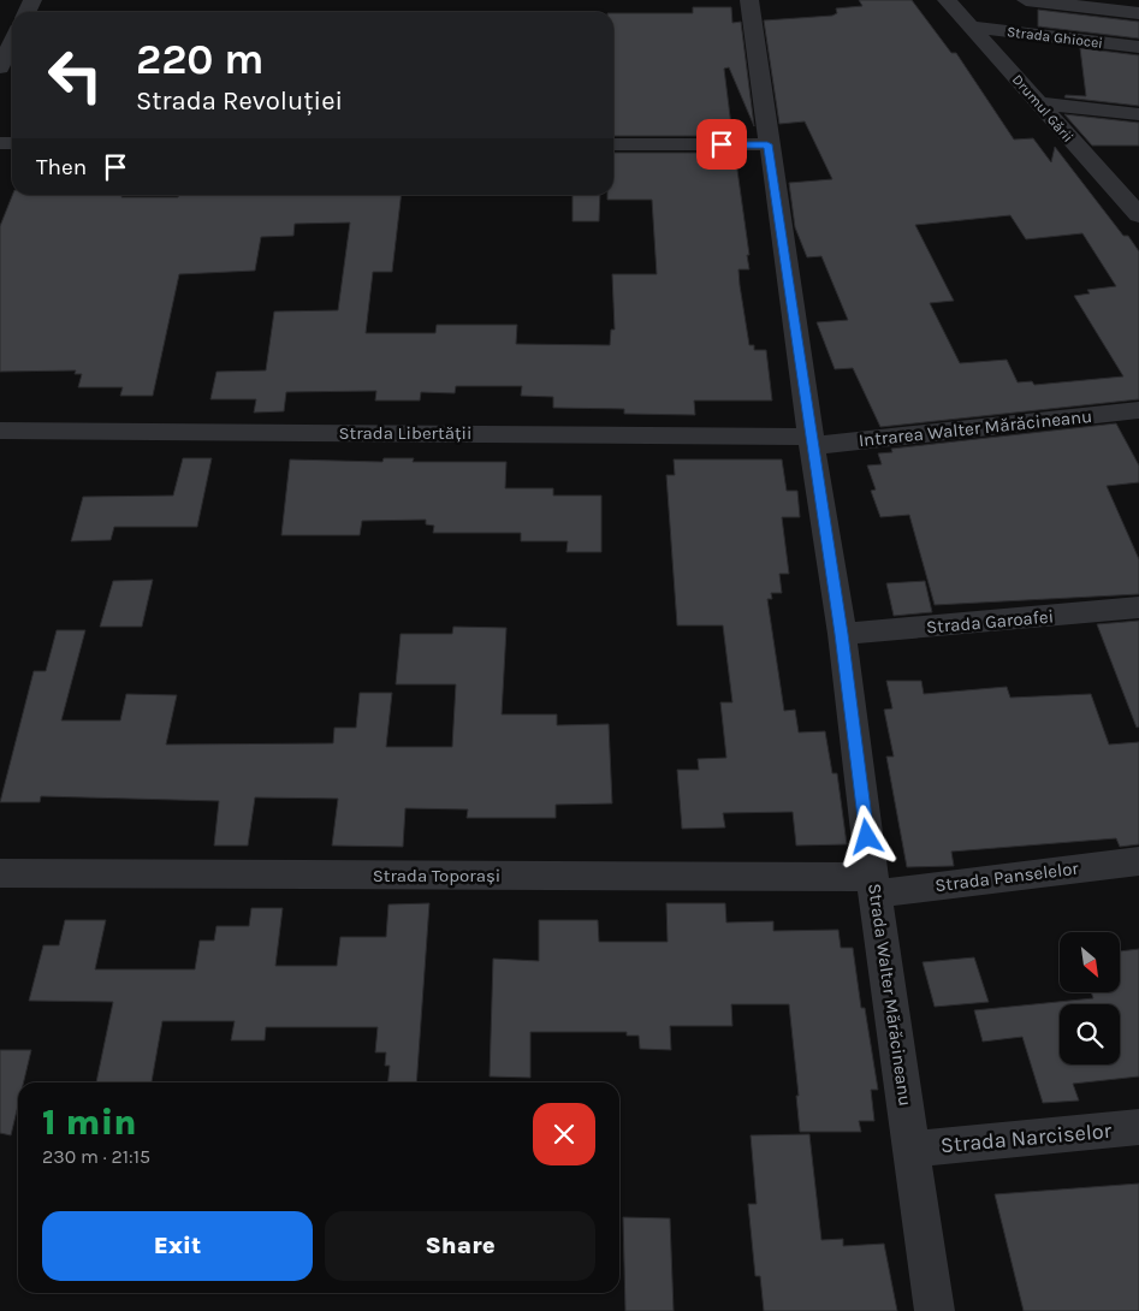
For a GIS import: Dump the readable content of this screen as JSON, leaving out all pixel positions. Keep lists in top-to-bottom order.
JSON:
{
  "streets": {
    "street": [
      "Strada Ghiocei",
      "Drumul Gării",
      "Intrarea Walter Mărăcineanu",
      "Strada Libertății",
      "Strada Garoafei",
      "Strada Toporași",
      "Strada Panselelor",
      "Strada Walter Mărăcineanu",
      "Strada Narciselor"
    ]
  },
  "crossings": [
    ["Strada Ghiocei", "Drumul Gării"],
    ["Intrarea Walter Mărăcineanu", "Strada Libertății"],
    ["Intrarea Walter Mărăcineanu", "Strada Walter Mărăcineanu"],
    ["Strada Libertății", "Strada Walter Mărăcineanu"],
    ["Strada Garoafei", "Strada Walter Mărăcineanu"],
    ["Strada Toporași", "Strada Panselelor"],
    ["Strada Toporași", "Strada Walter Mărăcineanu"],
    ["Strada Panselelor", "Strada Walter Mărăcineanu"],
    ["Strada Walter Mărăcineanu", "Strada Narciselor"]
  ],
  "north": "bottom right",
  "page": {
    "turn": ["220 m", "Strada Revoluției"],
    "then": "Then",
    "heading": ["1 min", "230 m · 21:15"],
    "buttons": ["Exit", "Share"]
  }
}
